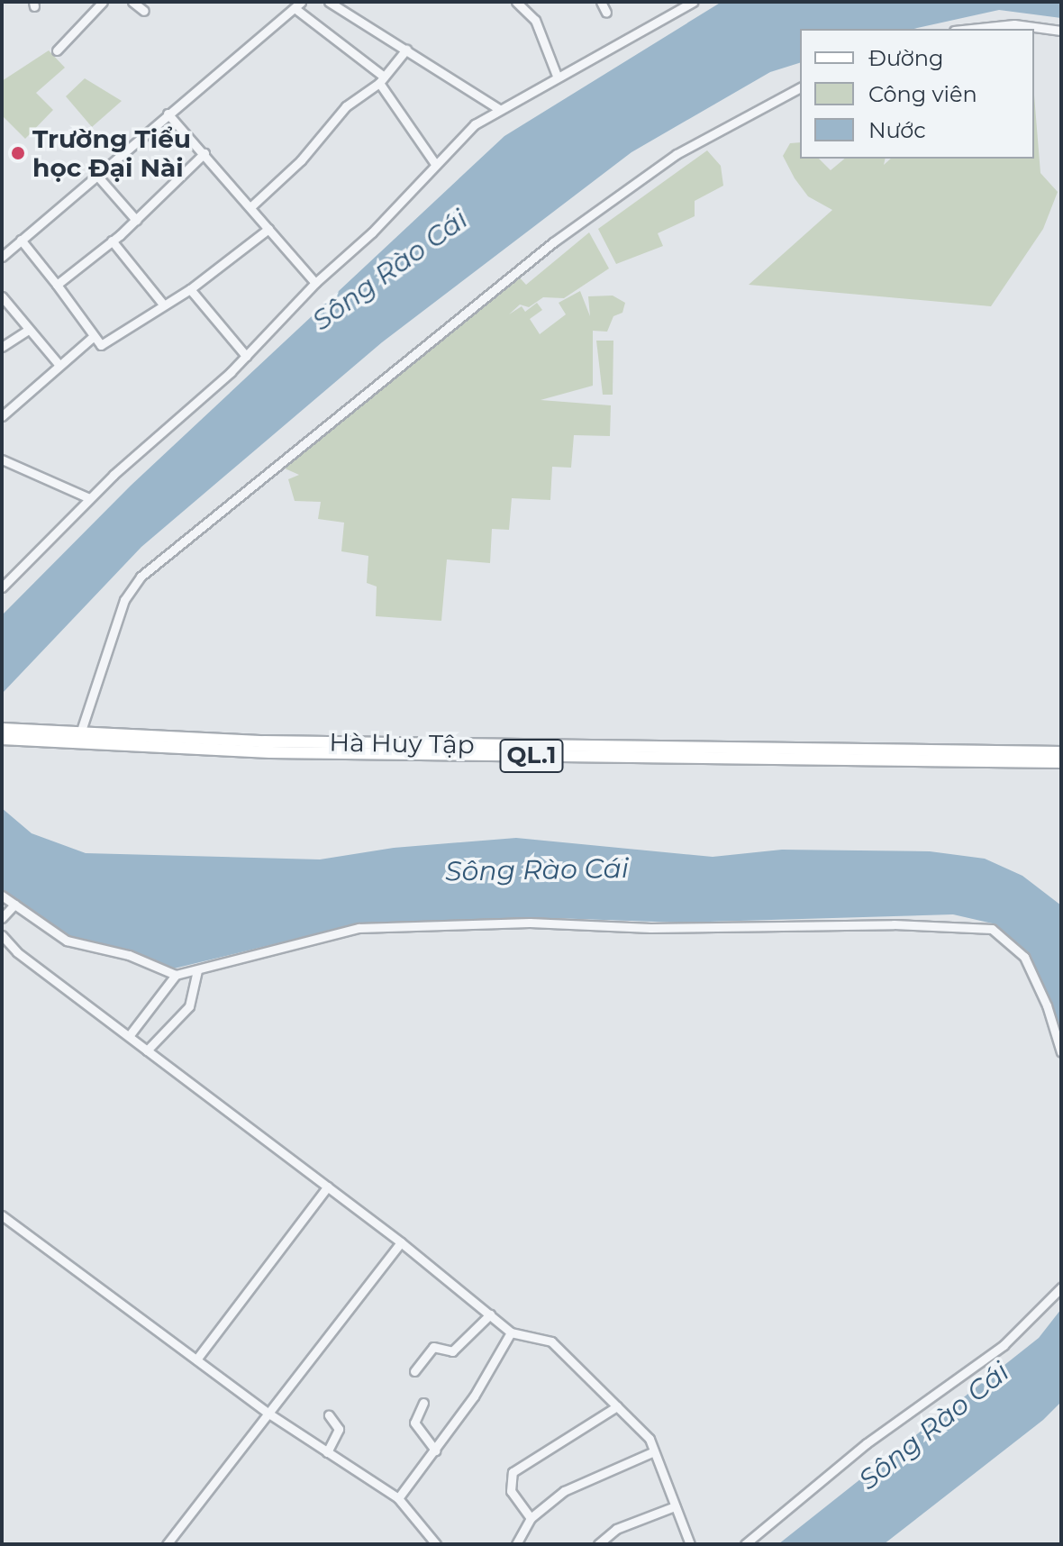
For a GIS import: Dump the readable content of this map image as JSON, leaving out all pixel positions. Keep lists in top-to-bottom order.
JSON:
{
  "streets": {
    "main road": ["Hà Huy Tập", "QL.1"]
  },
  "water": ["Sông Rào Cái"],
  "places": ["Trường Tiểu học Đại Nài"],
  "legend": ["Đường", "Công viên", "Nước"]
}
